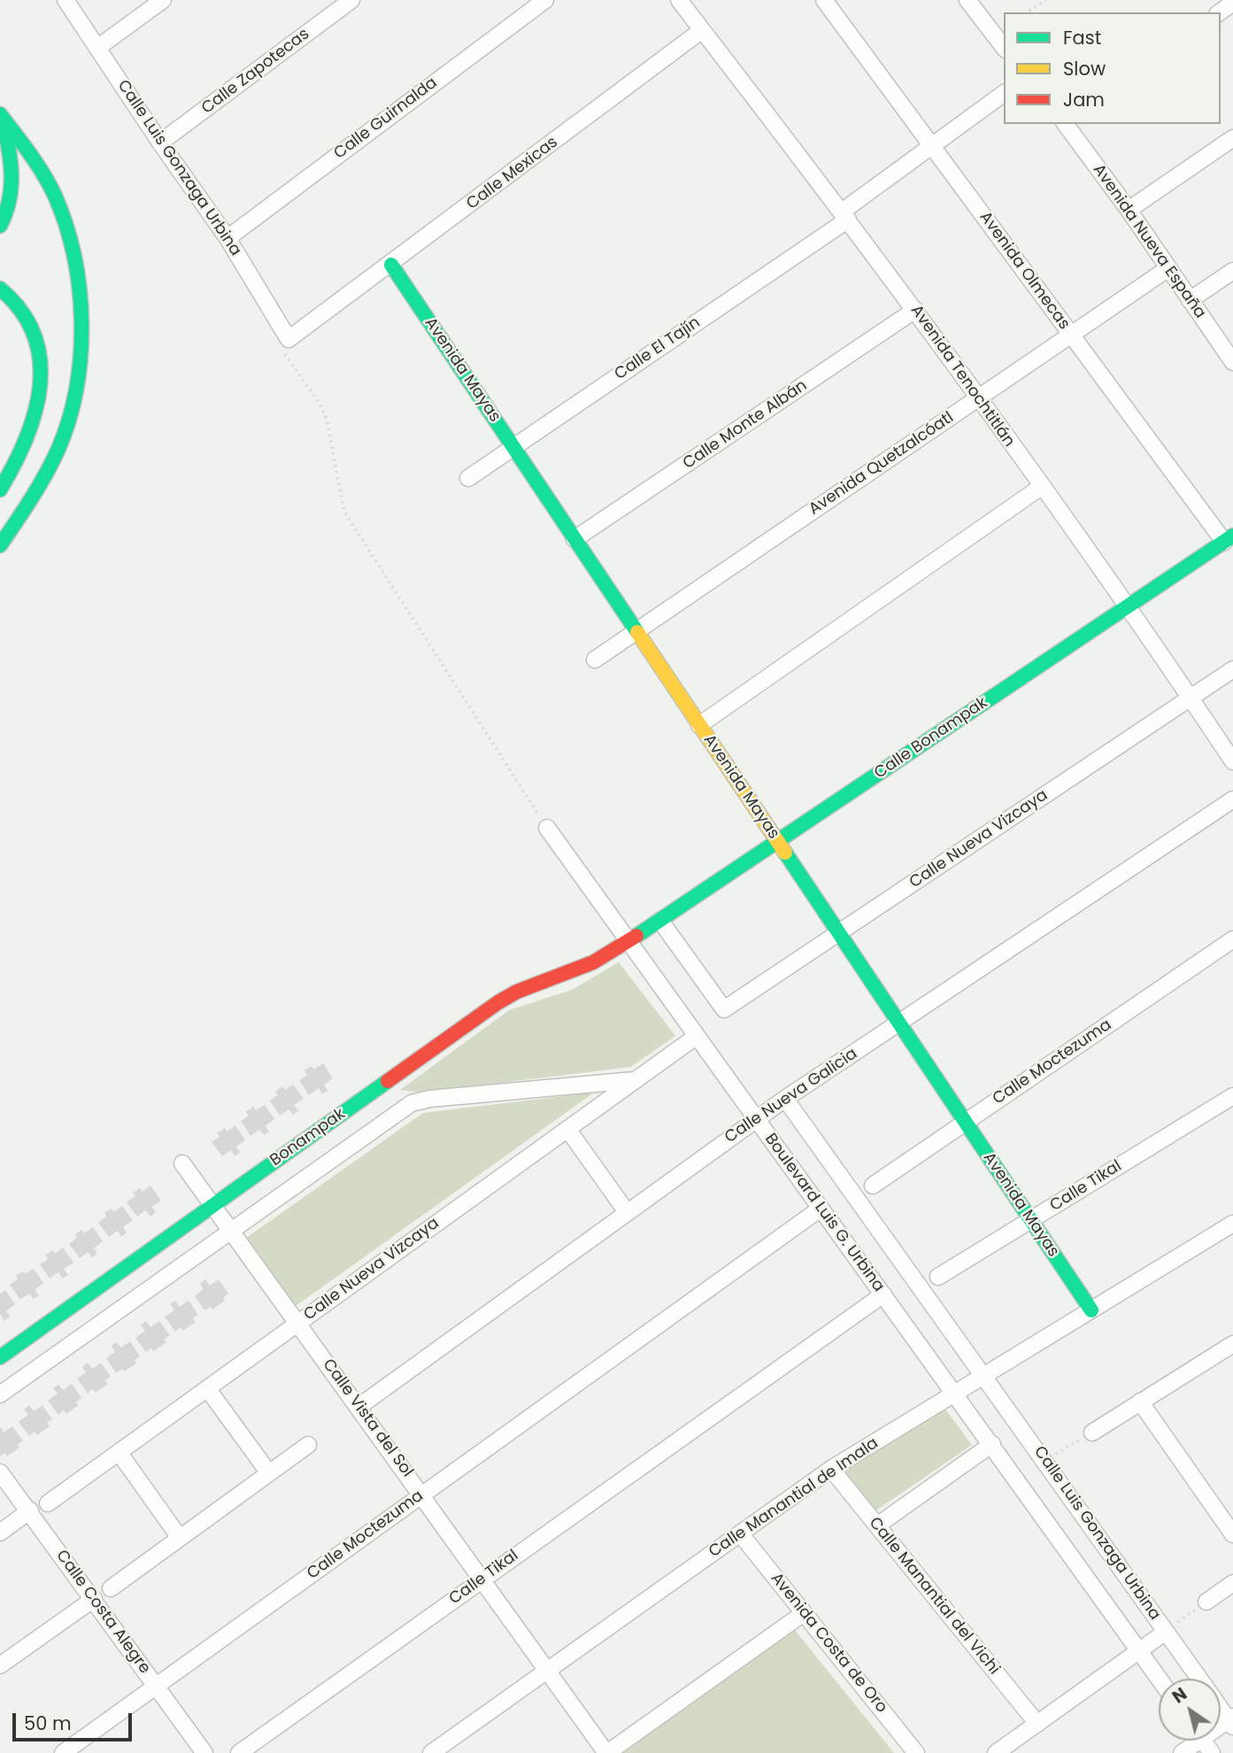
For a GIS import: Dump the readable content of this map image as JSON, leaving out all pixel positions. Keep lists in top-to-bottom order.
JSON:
{
  "streets": {
    "street": [
      "Calle Zapotecas",
      "Calle Guirnalda",
      "Calle Luis Gonzaga Urbina",
      "Calle Mexicas",
      "Avenida Nueva España",
      "Avenida Olmecas",
      "Calle El Tajín",
      "Avenida Mayas",
      "Avenida Tenochtitlán",
      "Calle Monte Albán",
      "Avenida Quetzalcóatl",
      "Calle Bonampak",
      "Calle Nueva Vizcaya",
      "Calle Moctezuma",
      "Calle Nueva Galicia",
      "Bonampak",
      "Calle Tikal",
      "Boulevard Luis G. Urbina",
      "Calle Vista del Sol",
      "Calle Manantial de Imala",
      "Calle Manantial del Vichi",
      "Calle Costa Alegre",
      "Avenida Costa de Oro"
    ]
  },
  "crossings": [
    ["Calle Zapotecas", "Calle Luis Gonzaga Urbina"],
    ["Calle Guirnalda", "Calle Luis Gonzaga Urbina"],
    ["Calle Luis Gonzaga Urbina", "Calle Mexicas"],
    ["Calle Luis Gonzaga Urbina", "Boulevard Luis G. Urbina"],
    ["Calle Luis Gonzaga Urbina", "Calle Manantial de Imala"],
    ["Calle Mexicas", "Avenida Mayas"],
    ["Calle Mexicas", "Avenida Tenochtitlán"],
    ["Avenida Nueva España", "Avenida Quetzalcóatl"],
    ["Avenida Olmecas", "Calle El Tajín"],
    ["Avenida Olmecas", "Avenida Quetzalcóatl"],
    ["Avenida Olmecas", "Calle Bonampak"],
    ["Calle El Tajín", "Avenida Mayas"],
    ["Calle El Tajín", "Avenida Tenochtitlán"],
    ["Avenida Mayas", "Calle Monte Albán"],
    ["Avenida Mayas", "Avenida Quetzalcóatl"],
    ["Avenida Mayas", "Calle Bonampak"],
    ["Avenida Mayas", "Calle Nueva Vizcaya"],
    ["Avenida Mayas", "Calle Moctezuma"],
    ["Avenida Mayas", "Calle Nueva Galicia"],
    ["Avenida Mayas", "Calle Tikal"],
    ["Avenida Mayas", "Calle Manantial de Imala"],
    ["Avenida Tenochtitlán", "Calle Monte Albán"],
    ["Avenida Tenochtitlán", "Avenida Quetzalcóatl"],
    ["Avenida Tenochtitlán", "Calle Bonampak"],
    ["Avenida Tenochtitlán", "Calle Nueva Vizcaya"],
    ["Calle Bonampak", "Calle Nueva Vizcaya"],
    ["Calle Bonampak", "Bonampak"],
    ["Calle Bonampak", "Boulevard Luis G. Urbina"],
    ["Calle Nueva Vizcaya", "Bonampak"],
    ["Calle Nueva Vizcaya", "Boulevard Luis G. Urbina"],
    ["Calle Nueva Vizcaya", "Calle Vista del Sol"],
    ["Calle Moctezuma", "Boulevard Luis G. Urbina"],
    ["Calle Moctezuma", "Calle Vista del Sol"],
    ["Calle Moctezuma", "Calle Costa Alegre"],
    ["Calle Nueva Galicia", "Boulevard Luis G. Urbina"],
    ["Calle Nueva Galicia", "Calle Vista del Sol"],
    ["Bonampak", "Boulevard Luis G. Urbina"],
    ["Bonampak", "Calle Vista del Sol"],
    ["Calle Tikal", "Boulevard Luis G. Urbina"],
    ["Calle Tikal", "Calle Vista del Sol"],
    ["Boulevard Luis G. Urbina", "Calle Manantial de Imala"],
    ["Calle Vista del Sol", "Calle Manantial de Imala"],
    ["Calle Manantial de Imala", "Calle Manantial del Vichi"],
    ["Calle Manantial de Imala", "Avenida Costa de Oro"]
  ],
  "legend": ["Fast", "Slow", "Jam"],
  "scale_bar": "50 m",
  "north": "top left"
}
